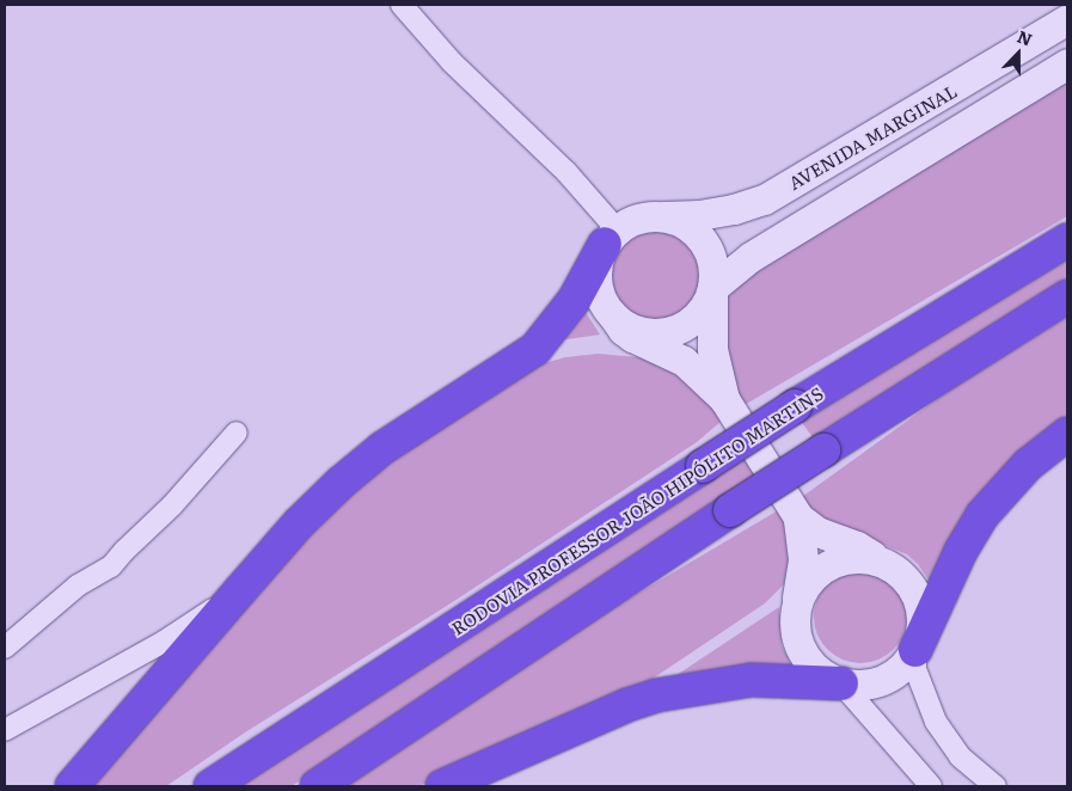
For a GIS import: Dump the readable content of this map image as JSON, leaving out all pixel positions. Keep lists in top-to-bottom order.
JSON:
{
  "streets": {
    "highway": ["RODOVIA PROFESSOR JOÃO HIPÓLITO MARTINS"],
    "street": ["AVENIDA MARGINAL"]
  },
  "north": "top"
}
